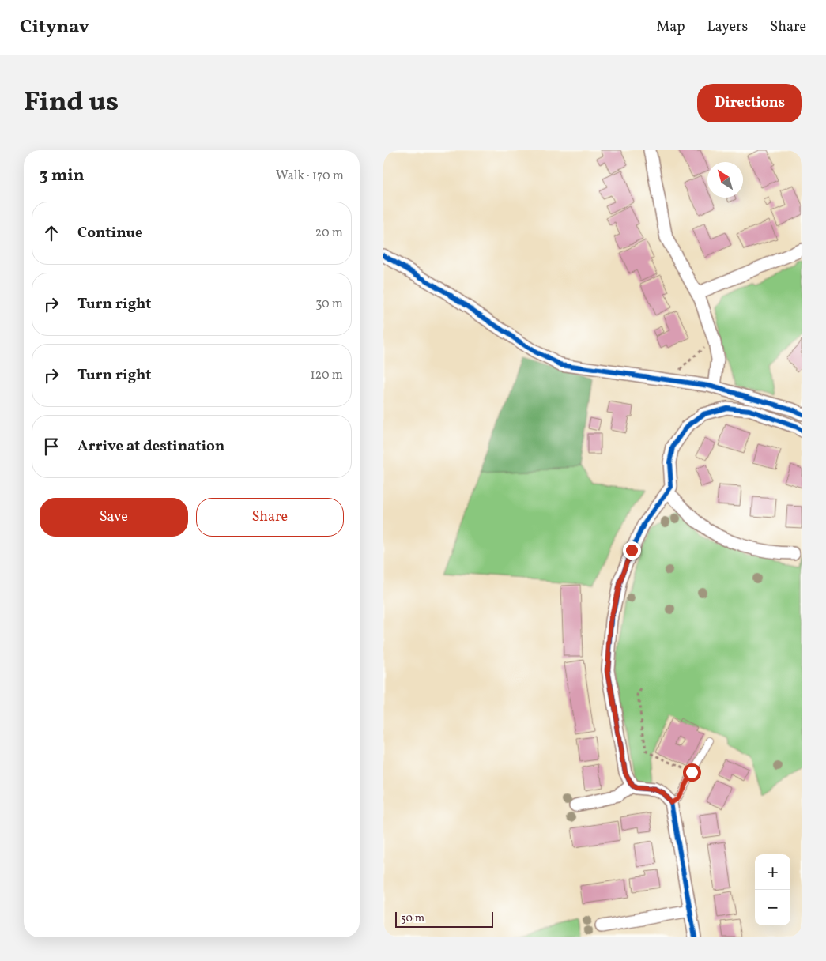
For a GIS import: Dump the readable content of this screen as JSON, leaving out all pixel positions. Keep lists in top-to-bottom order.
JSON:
{
  "scale_bar": "50 m",
  "north": "top left",
  "page": {
    "header": "Citynav",
    "nav": ["Map", "Layers", "Share"],
    "title": "Find us",
    "buttons": [
      "Directions",
      ["Save", "Share"]
    ],
    "heading": ["3 min", "Walk · 170 m"],
    "list": [
      ["Continue", "20 m"],
      ["Turn right", "30 m"],
      ["Turn right", "120 m"],
      "Arrive at destination"
    ],
    "map_buttons": ["+", "−"],
    "scale": "50 m"
  }
}
